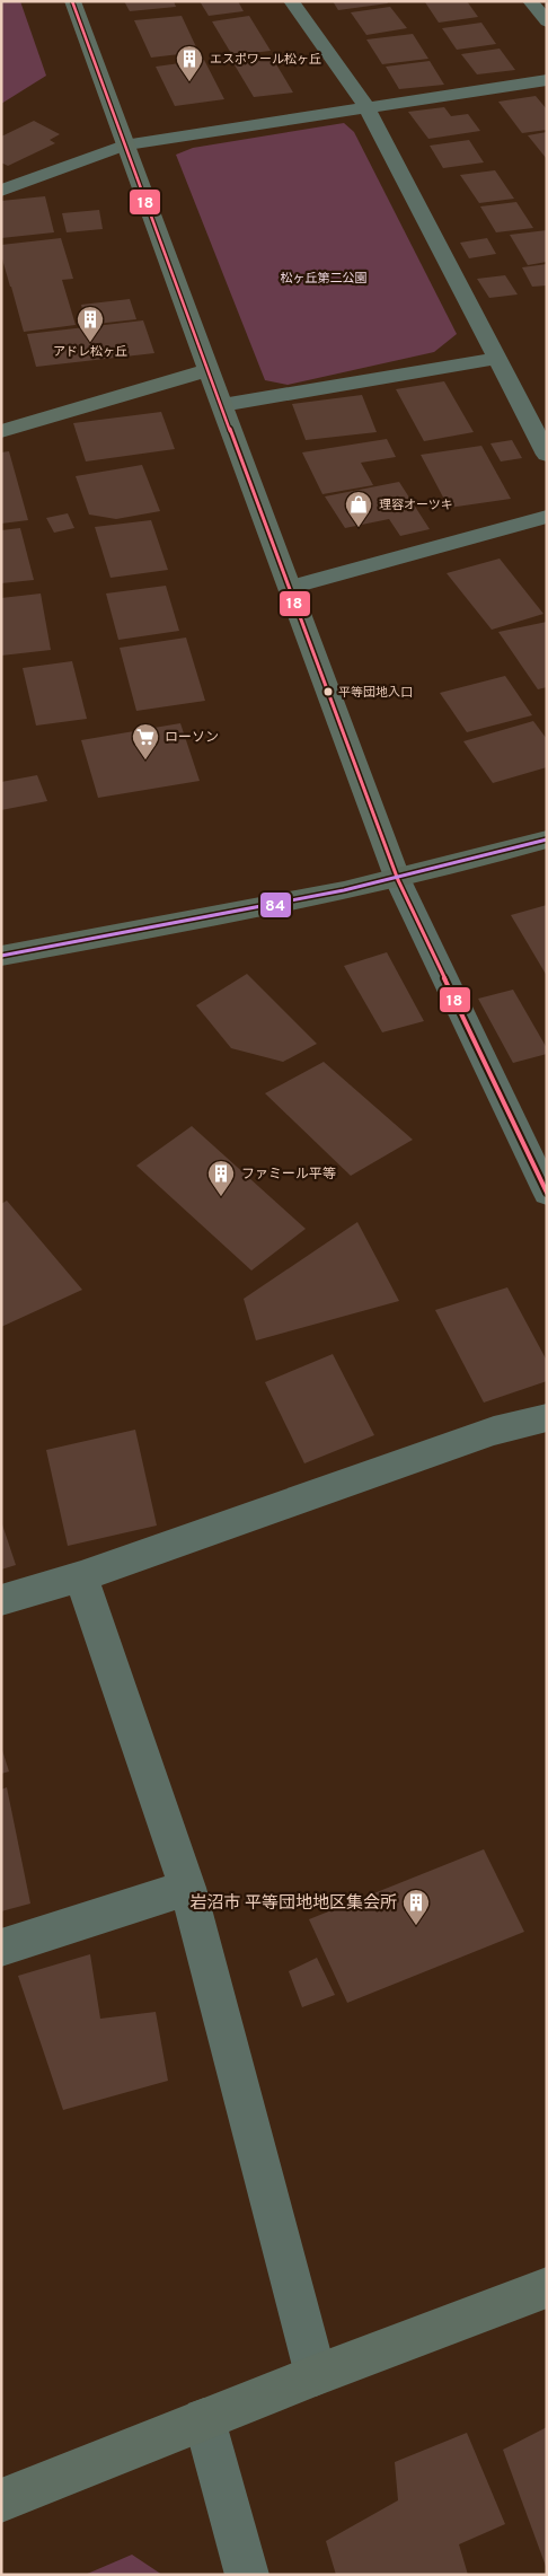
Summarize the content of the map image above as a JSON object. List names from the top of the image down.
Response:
{
  "parks": ["松ヶ丘第二公園"],
  "places": {
    "building": [
      "エスポワール松ヶ丘",
      "アドレ松ヶ丘",
      "ファミール平等",
      "岩沼市 平等団地地区集会所"
    ],
    "shop": ["理容オーツキ"],
    "other": ["平等団地入口"],
    "supermarket": ["ローソン"]
  },
  "lines": ["transit line 18", "transit line 84"]
}
